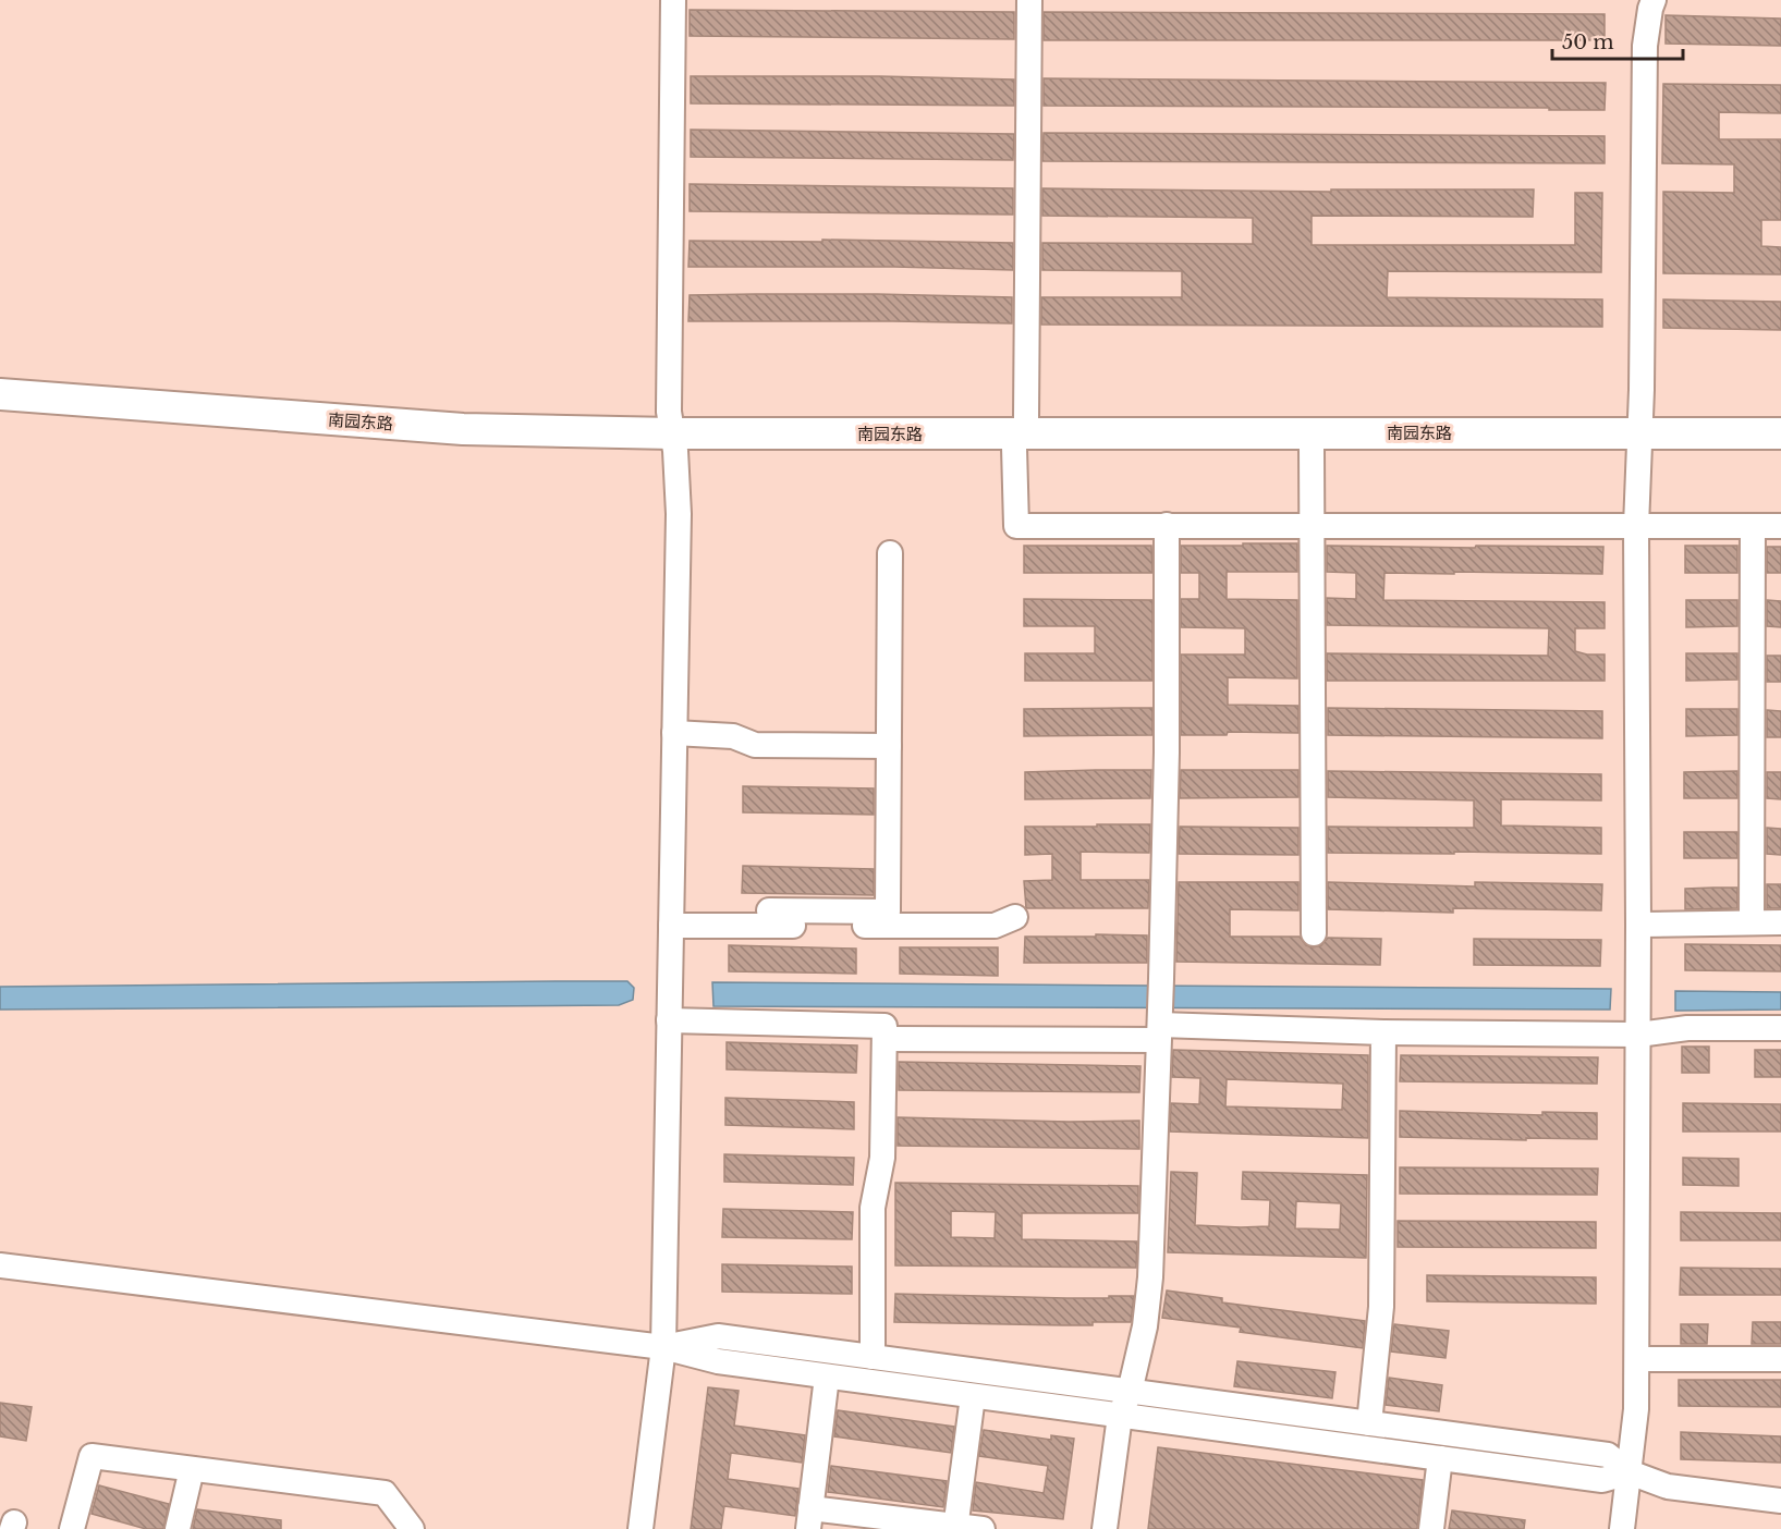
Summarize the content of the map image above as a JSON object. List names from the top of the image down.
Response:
{
  "streets": {
    "main road": ["南园东路"]
  },
  "scale_bar": "50 m"
}
